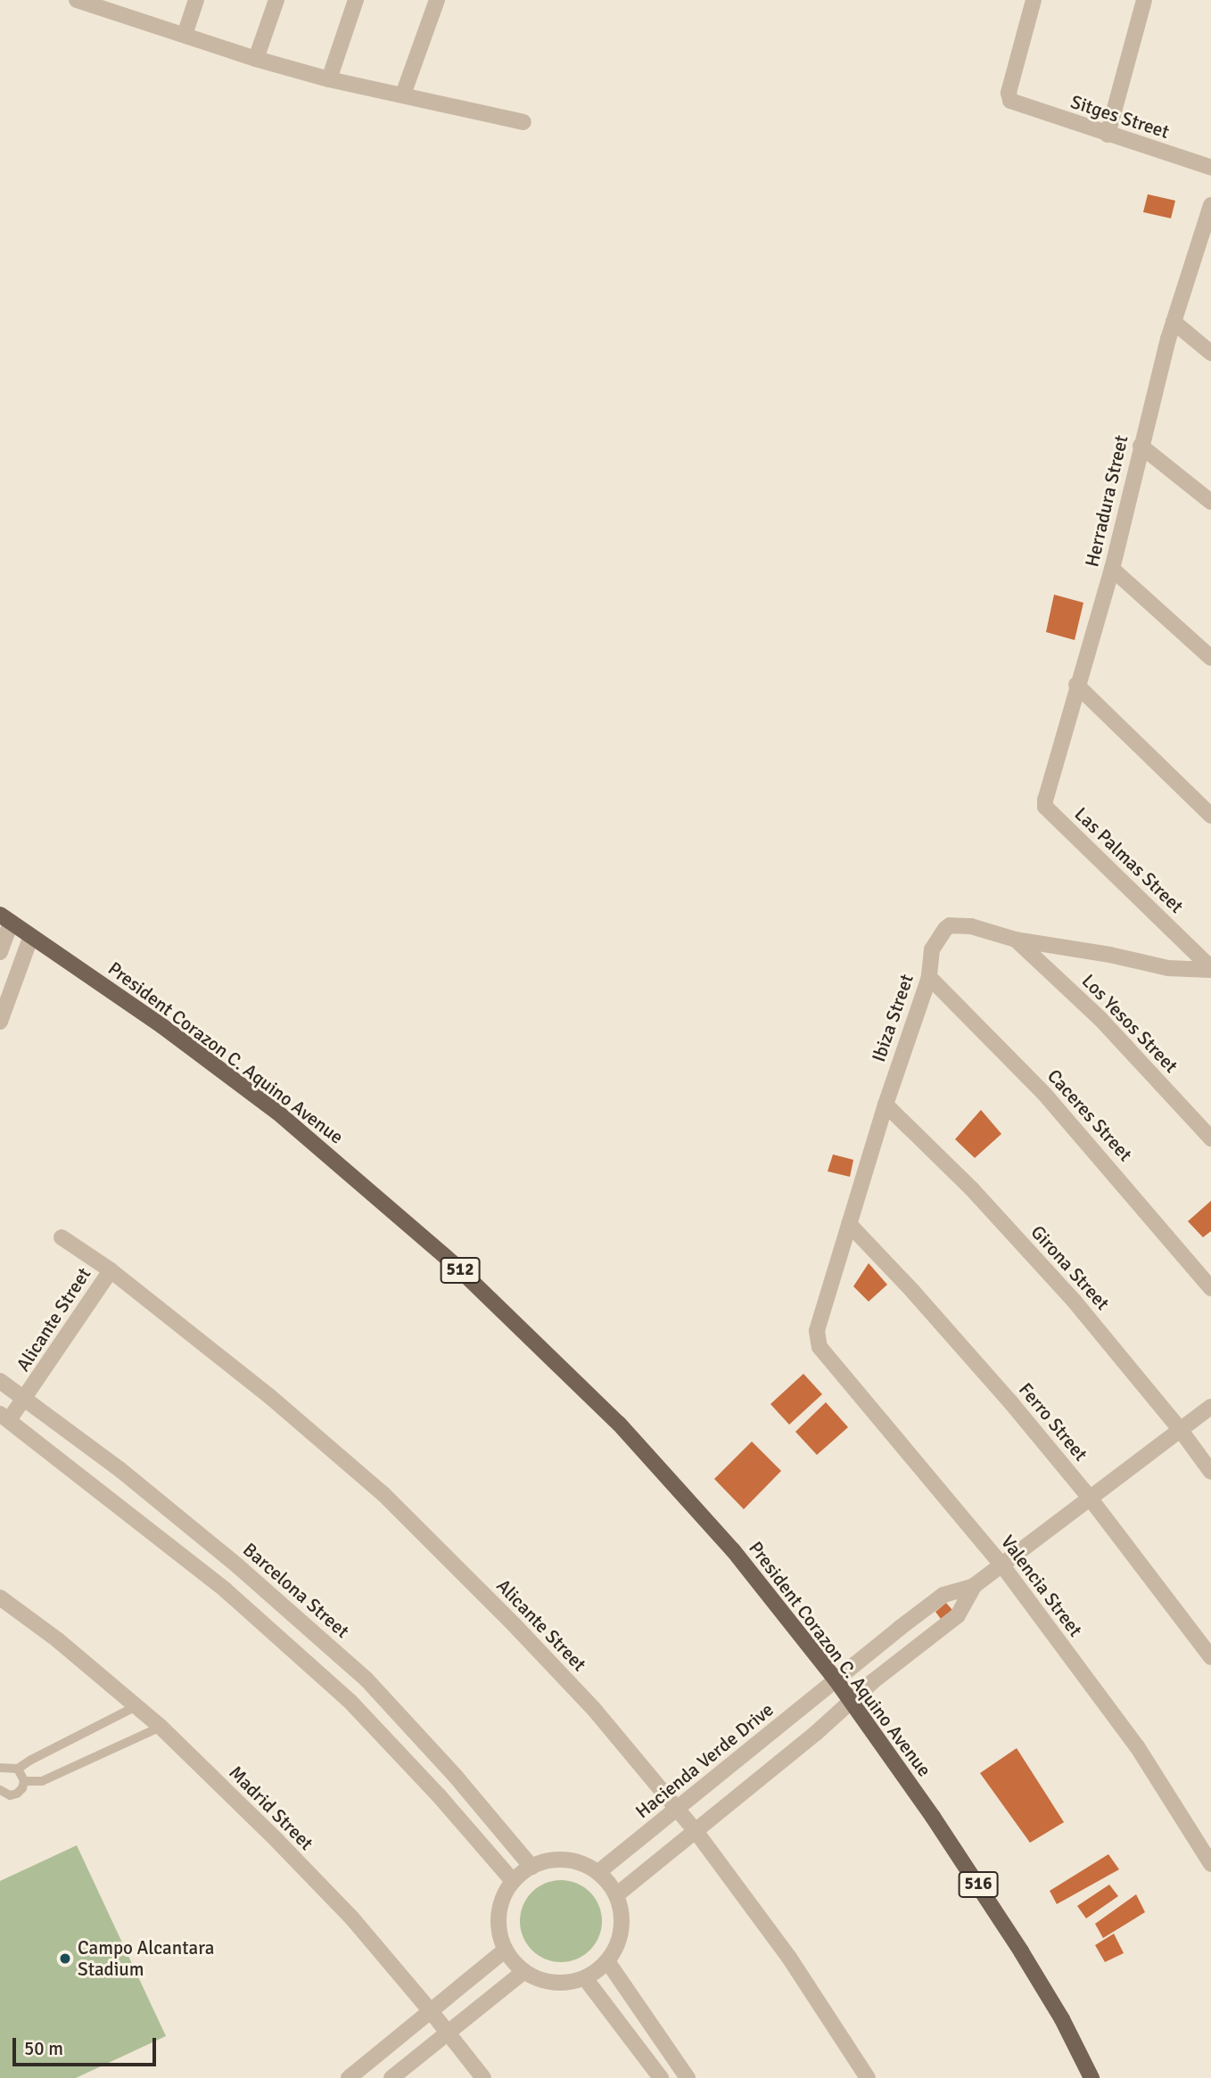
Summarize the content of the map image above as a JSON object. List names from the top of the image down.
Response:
{
  "streets": {
    "main road": ["President Corazon C. Aquino Avenue", "512", "516"],
    "street": [
      "Sitges Street",
      "Herradura Street",
      "Las Palmas Street",
      "Ibiza Street",
      "Los Yesos Street",
      "Caceres Street",
      "Girona Street",
      "Alicante Street",
      "Ferro Street",
      "Valencia Street",
      "Barcelona Street",
      "Hacienda Verde Drive",
      "Madrid Street"
    ]
  },
  "crossings": [
    ["Herradura Street", "Las Palmas Street"],
    ["Las Palmas Street", "Ibiza Street"],
    ["Ibiza Street", "Los Yesos Street"],
    ["Ibiza Street", "Caceres Street"],
    ["Ibiza Street", "Girona Street"],
    ["Ibiza Street", "Ferro Street"],
    ["Ibiza Street", "Valencia Street"],
    ["President Corazon C. Aquino Avenue", "Hacienda Verde Drive"],
    ["Alicante Street", "Barcelona Street"],
    ["Alicante Street", "Hacienda Verde Drive"],
    ["Barcelona Street", "Hacienda Verde Drive"]
  ],
  "places": ["Campo Alcantara Stadium"],
  "scale_bar": "50 m"
}
